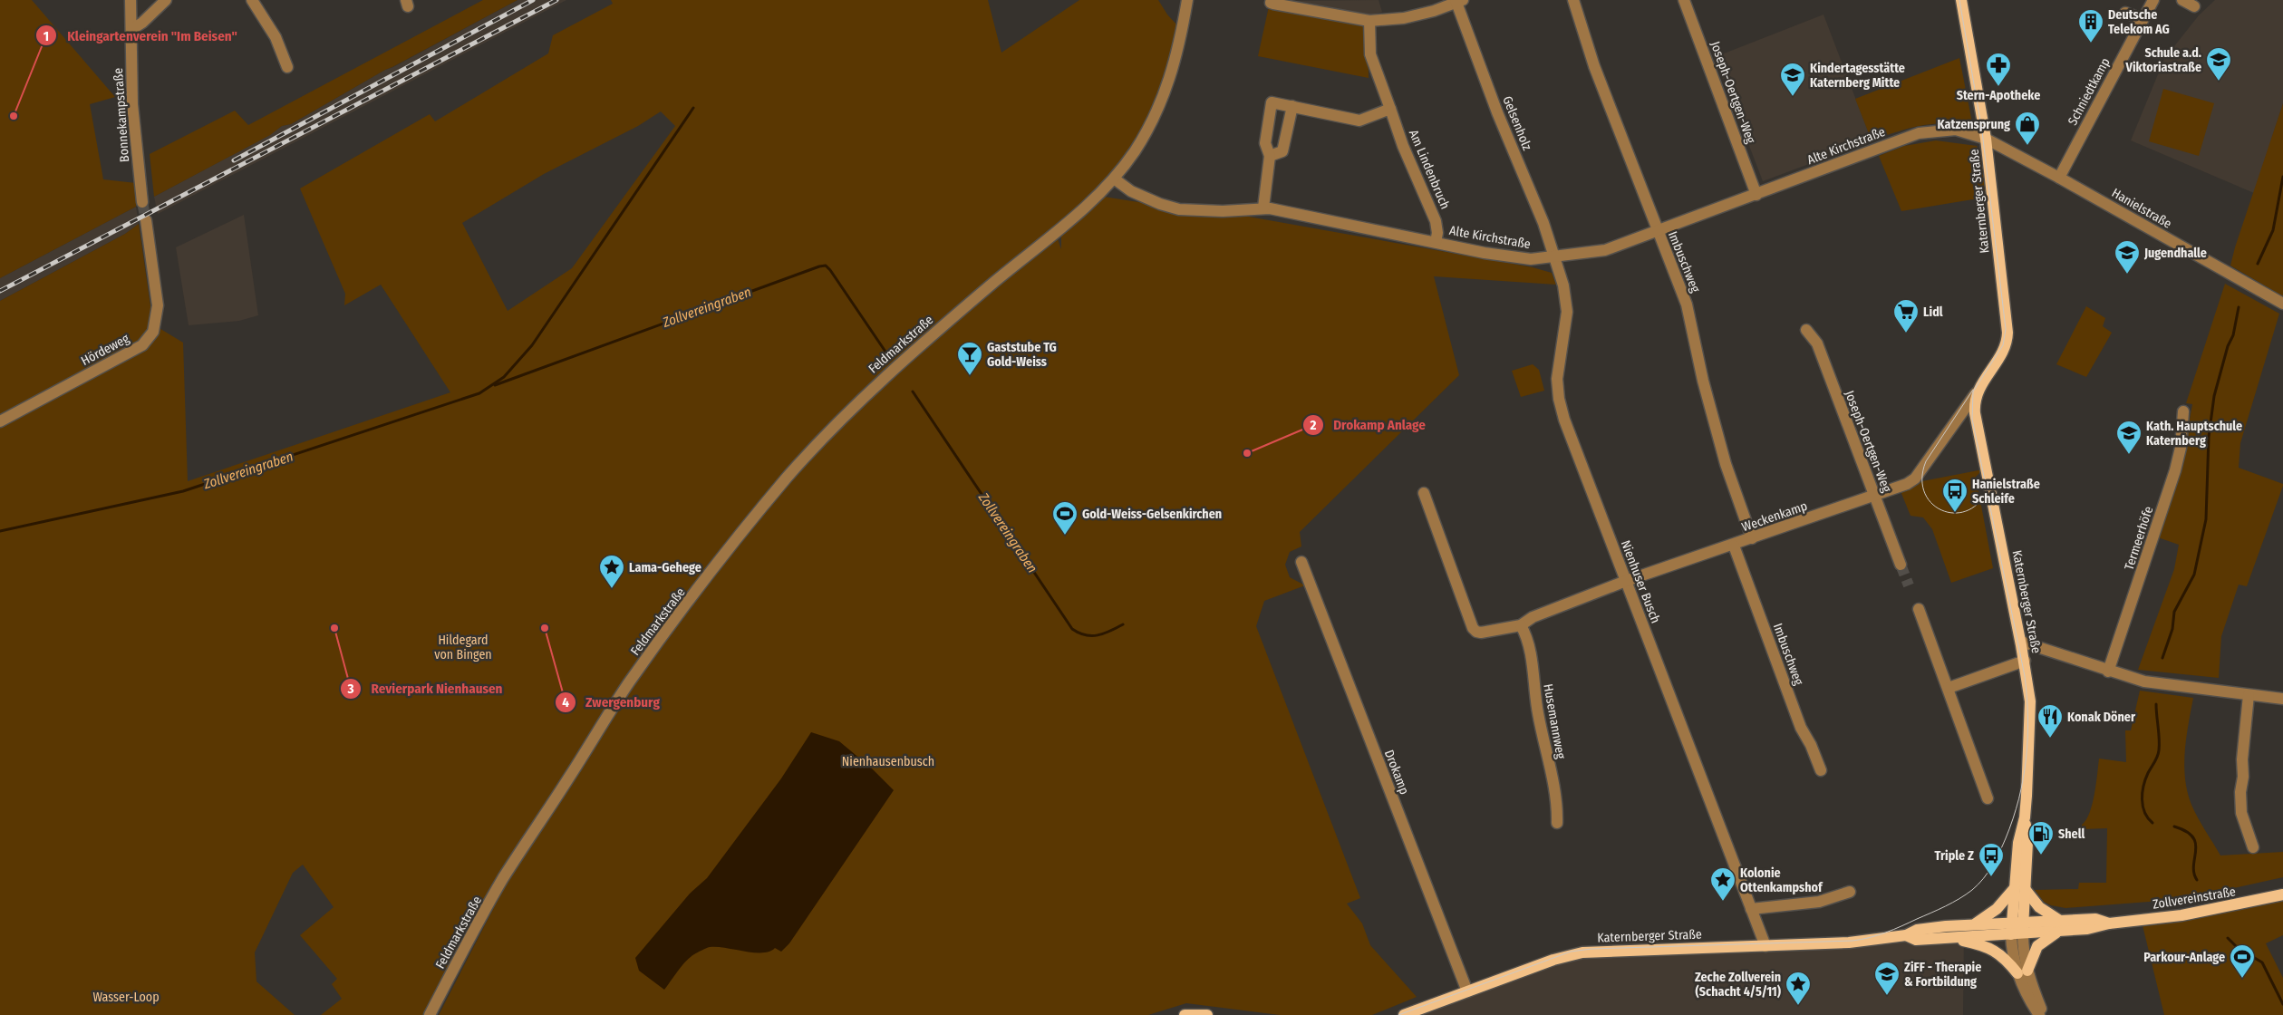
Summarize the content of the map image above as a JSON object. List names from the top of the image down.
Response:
{
  "streets": {
    "main road": ["Katernberger Straße", "Zollvereinstraße"],
    "street": [
      "Schniedtkamp",
      "Joseph-Oertgen-Weg",
      "Bonnekampstraße",
      "Gelsenholz",
      "Alte Kirchstraße",
      "Am Lindenbruch",
      "Hanielstraße",
      "Imbuschweg",
      "Feldmarkstraße",
      "Hördeweg",
      "Weckenkamp",
      "Termeerhöfe",
      "Nienhuser Busch",
      "Husemannweg",
      "Drokamp"
    ]
  },
  "crossings": [
    ["Schniedtkamp", "Hanielstraße"],
    ["Joseph-Oertgen-Weg", "Alte Kirchstraße"],
    ["Joseph-Oertgen-Weg", "Weckenkamp"],
    ["Gelsenholz", "Alte Kirchstraße"],
    ["Gelsenholz", "Nienhuser Busch"],
    ["Alte Kirchstraße", "Am Lindenbruch"],
    ["Alte Kirchstraße", "Katernberger Straße"],
    ["Alte Kirchstraße", "Hanielstraße"],
    ["Alte Kirchstraße", "Imbuschweg"],
    ["Alte Kirchstraße", "Feldmarkstraße"],
    ["Alte Kirchstraße", "Nienhuser Busch"],
    ["Katernberger Straße", "Hanielstraße"],
    ["Katernberger Straße", "Weckenkamp"],
    ["Katernberger Straße", "Nienhuser Busch"],
    ["Katernberger Straße", "Drokamp"],
    ["Katernberger Straße", "Zollvereinstraße"],
    ["Imbuschweg", "Weckenkamp"],
    ["Weckenkamp", "Nienhuser Busch"]
  ],
  "water": ["Zollvereingraben"],
  "parks": ["Hildegard von Bingen", "Nienhausenbusch", "Wasser-Loop"],
  "places": {
    "building": ["Deutsche Telekom AG"],
    "school or university": [
      "Schule a.d. Viktoriastraße",
      "Kindertagesstätte Katernberg Mitte",
      "Jugendhalle",
      "Kath. Hauptschule Katernberg",
      "ZiFF - Therapie & Fortbildung"
    ],
    "pharmacy": ["Stern-Apotheke"],
    "other": [
      "Kleingartenverein \"Im Beisen\"",
      "Drokamp Anlage",
      "Revierpark Nienhausen",
      "Zwergenburg"
    ],
    "shop": ["Katzensprung"],
    "supermarket": ["Lidl"],
    "bar": ["Gaststube TG Gold-Weiss"],
    "bus stop": ["Hanielstraße Schleife", "Triple Z"],
    "sports": ["Gold-Weiss-Gelsenkirchen", "Parkour-Anlage"],
    "place": ["Lama-Gehege", "Kolonie Ottenkampshof", "Zeche Zollverein (Schacht 4/5/11)"],
    "restaurant": ["Konak Döner"],
    "fuel station": ["Shell"]
  }
}
